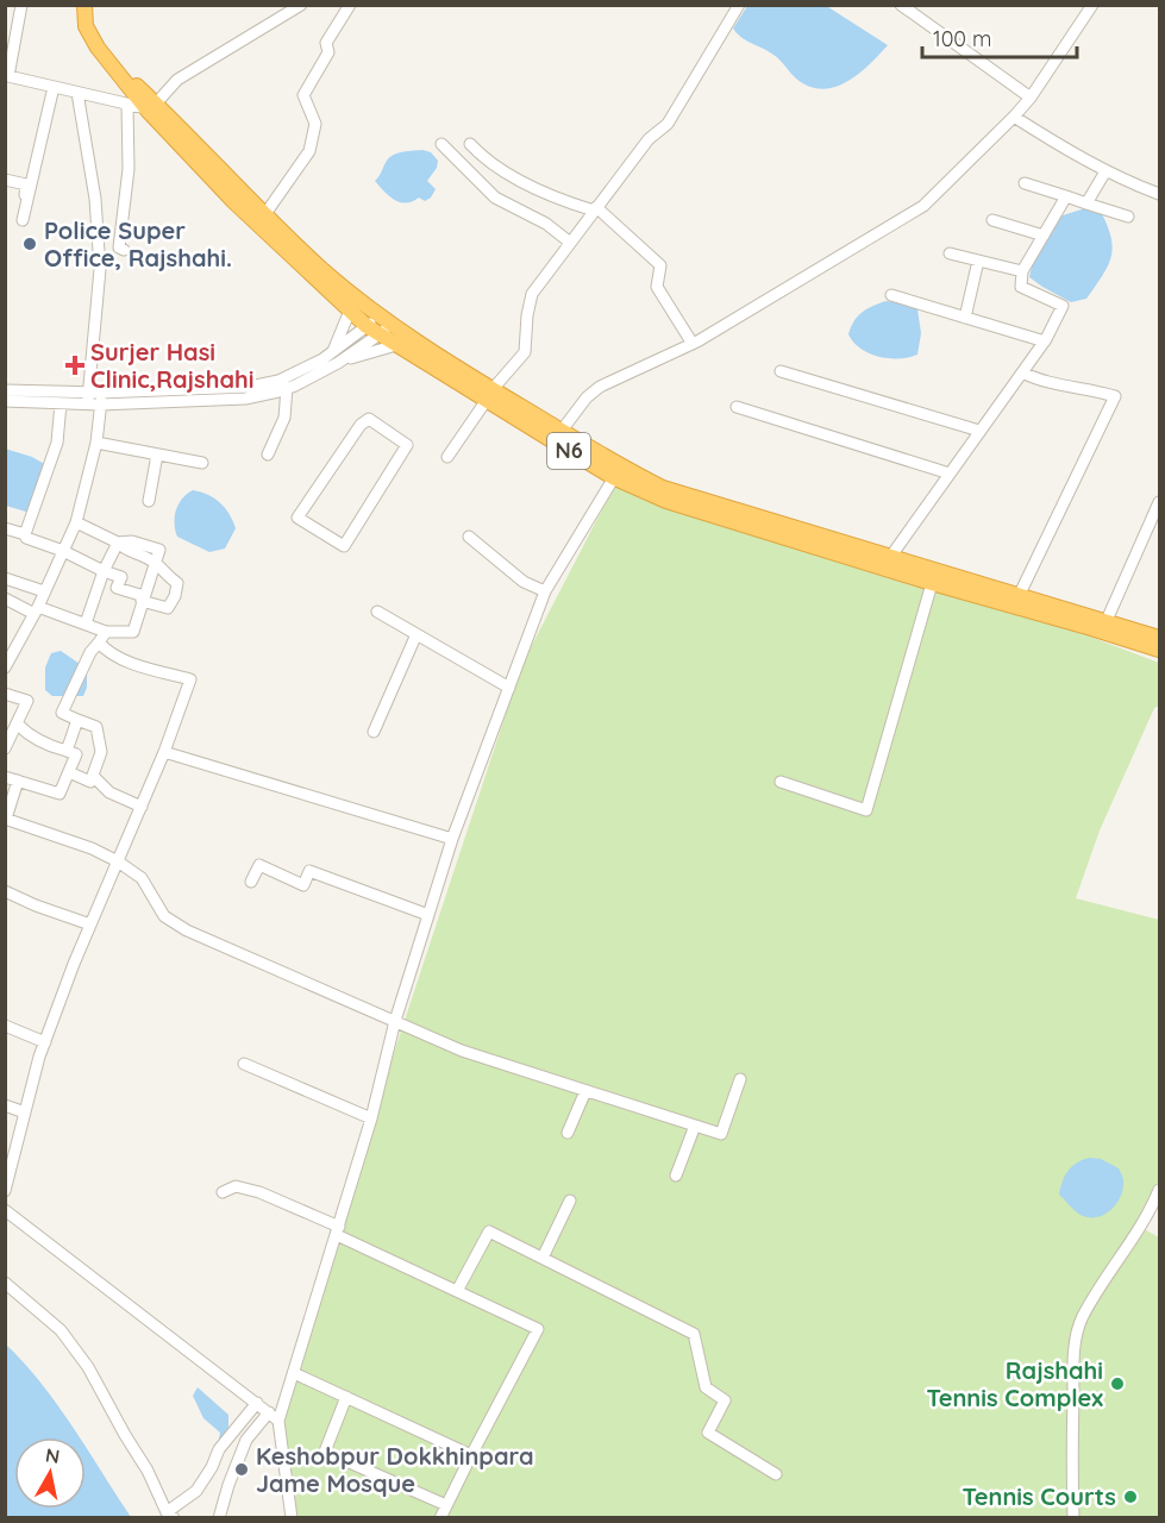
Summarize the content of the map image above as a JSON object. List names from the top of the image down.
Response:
{
  "streets": {
    "highway": ["N6"]
  },
  "places": {
    "other": [
      "Police Super Office, Rajshahi.",
      "Rajshahi Tennis Complex",
      "Keshobpur Dokkhinpara Jame Mosque",
      "Tennis Courts"
    ],
    "health": ["Surjer Hasi Clinic,Rajshahi"]
  },
  "scale_bar": "100 m",
  "north": "top"
}
